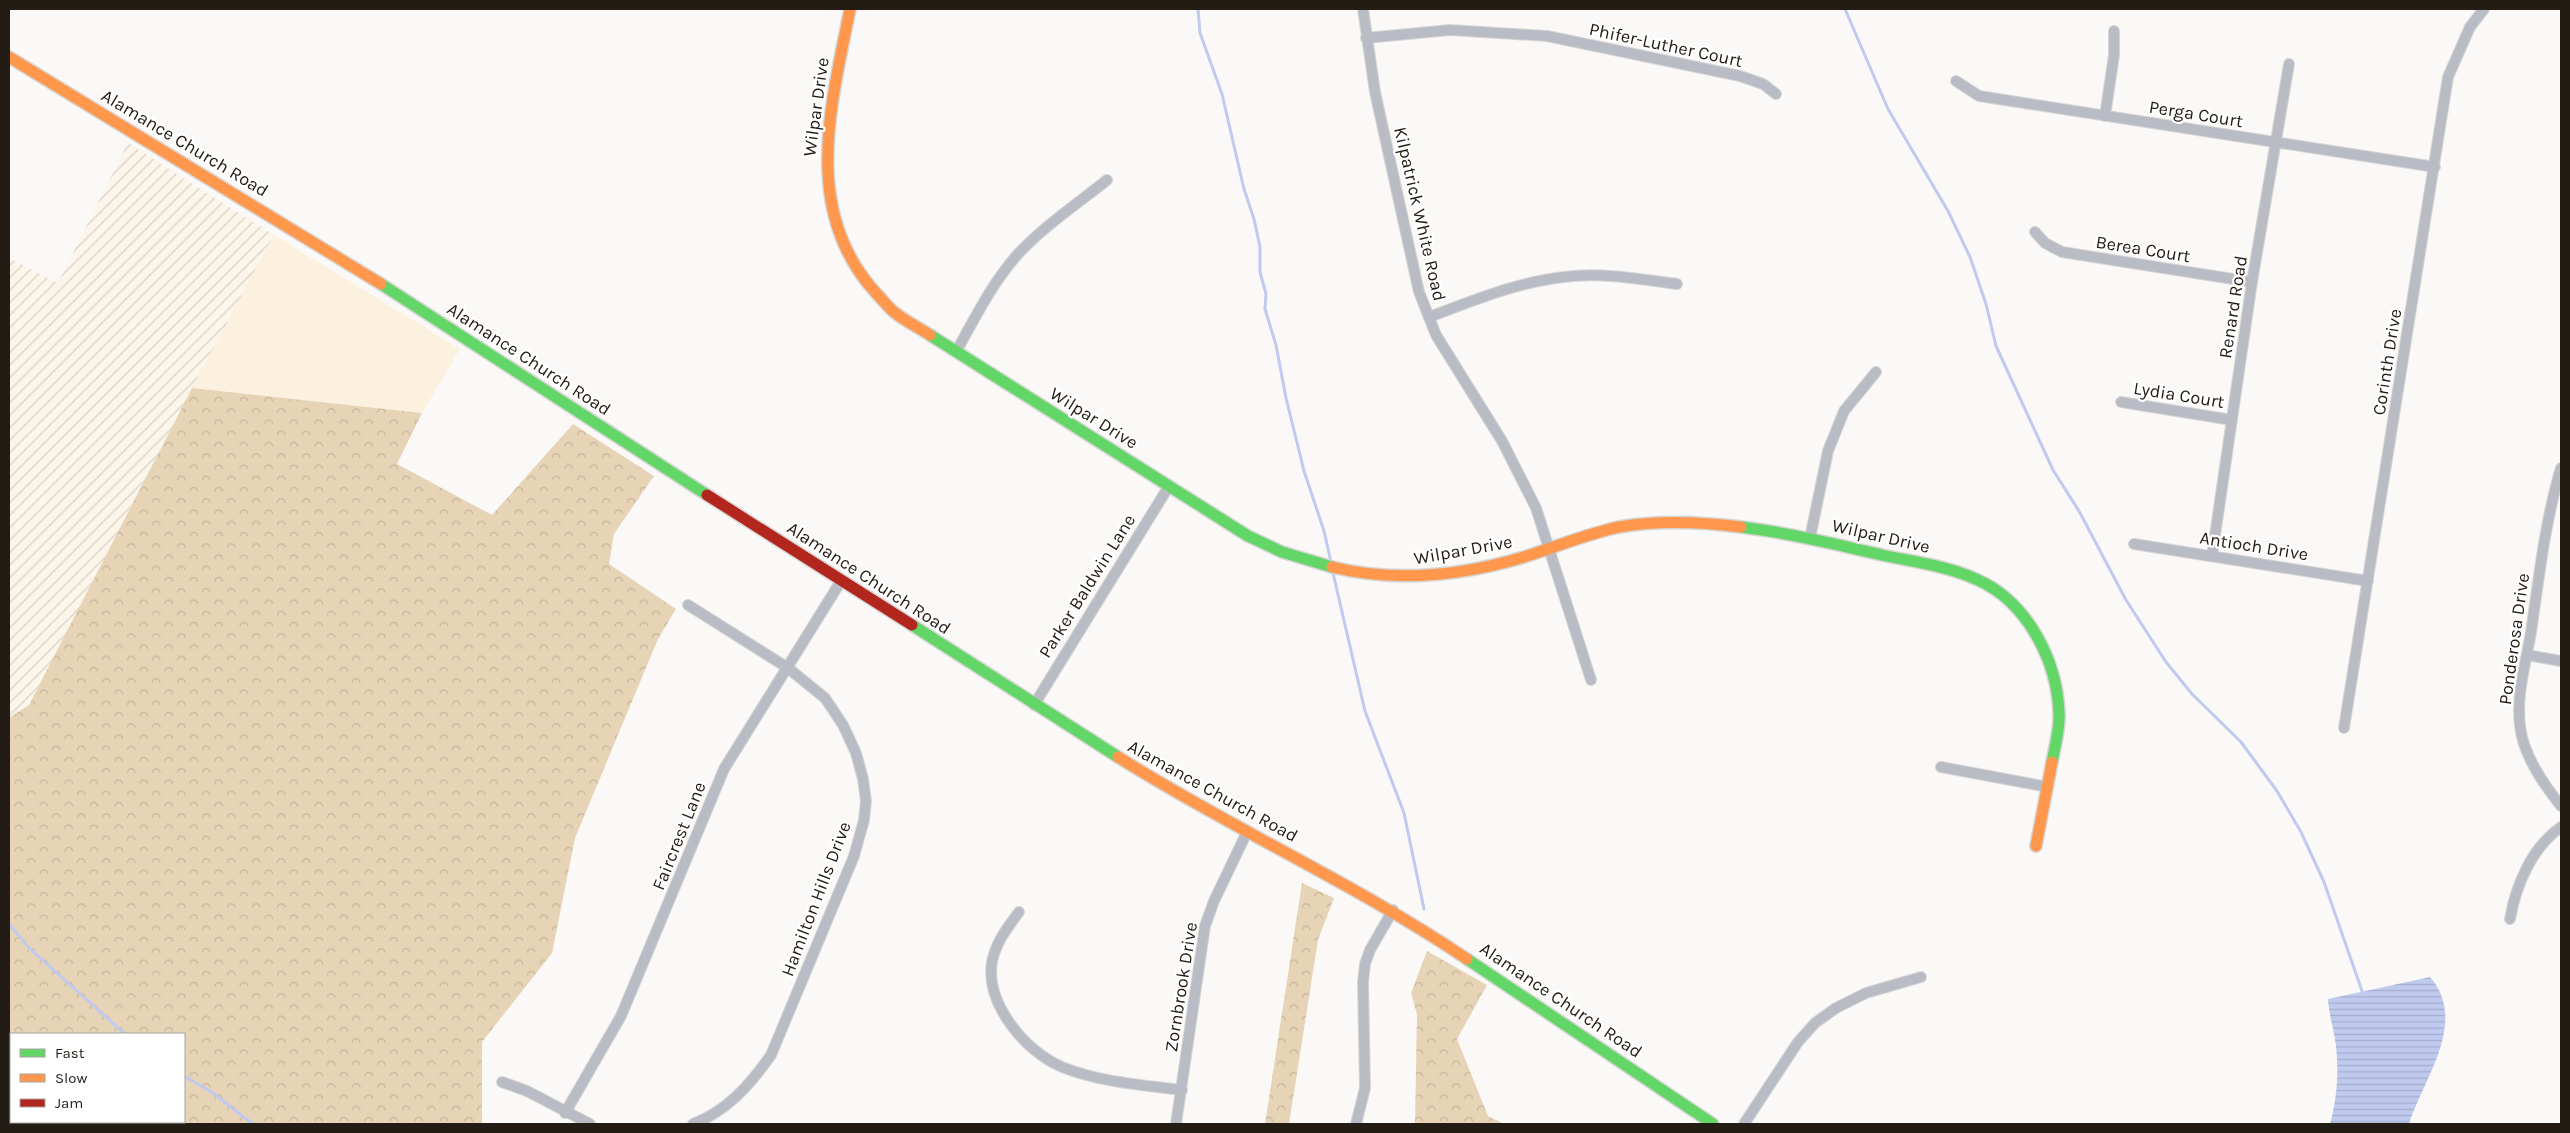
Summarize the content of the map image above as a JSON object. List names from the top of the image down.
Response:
{
  "streets": {
    "main road": ["Wilpar Drive", "Alamance Church Road"],
    "street": [
      "Phifer-Luther Court",
      "Perga Court",
      "Kilpatrick White Road",
      "Berea Court",
      "Renard Road",
      "Corinth Drive",
      "Lydia Court",
      "Antioch Drive",
      "Parker Baldwin Lane",
      "Ponderosa Drive",
      "Faircrest Lane",
      "Hamilton Hills Drive",
      "Zornbrook Drive"
    ]
  },
  "crossings": [
    ["Phifer-Luther Court", "Kilpatrick White Road"],
    ["Wilpar Drive", "Kilpatrick White Road"],
    ["Wilpar Drive", "Parker Baldwin Lane"],
    ["Perga Court", "Renard Road"],
    ["Perga Court", "Corinth Drive"],
    ["Alamance Church Road", "Parker Baldwin Lane"],
    ["Alamance Church Road", "Faircrest Lane"],
    ["Alamance Church Road", "Zornbrook Drive"],
    ["Berea Court", "Renard Road"],
    ["Renard Road", "Lydia Court"],
    ["Renard Road", "Antioch Drive"],
    ["Corinth Drive", "Antioch Drive"],
    ["Faircrest Lane", "Hamilton Hills Drive"]
  ],
  "legend": ["Fast", "Slow", "Jam"]
}
